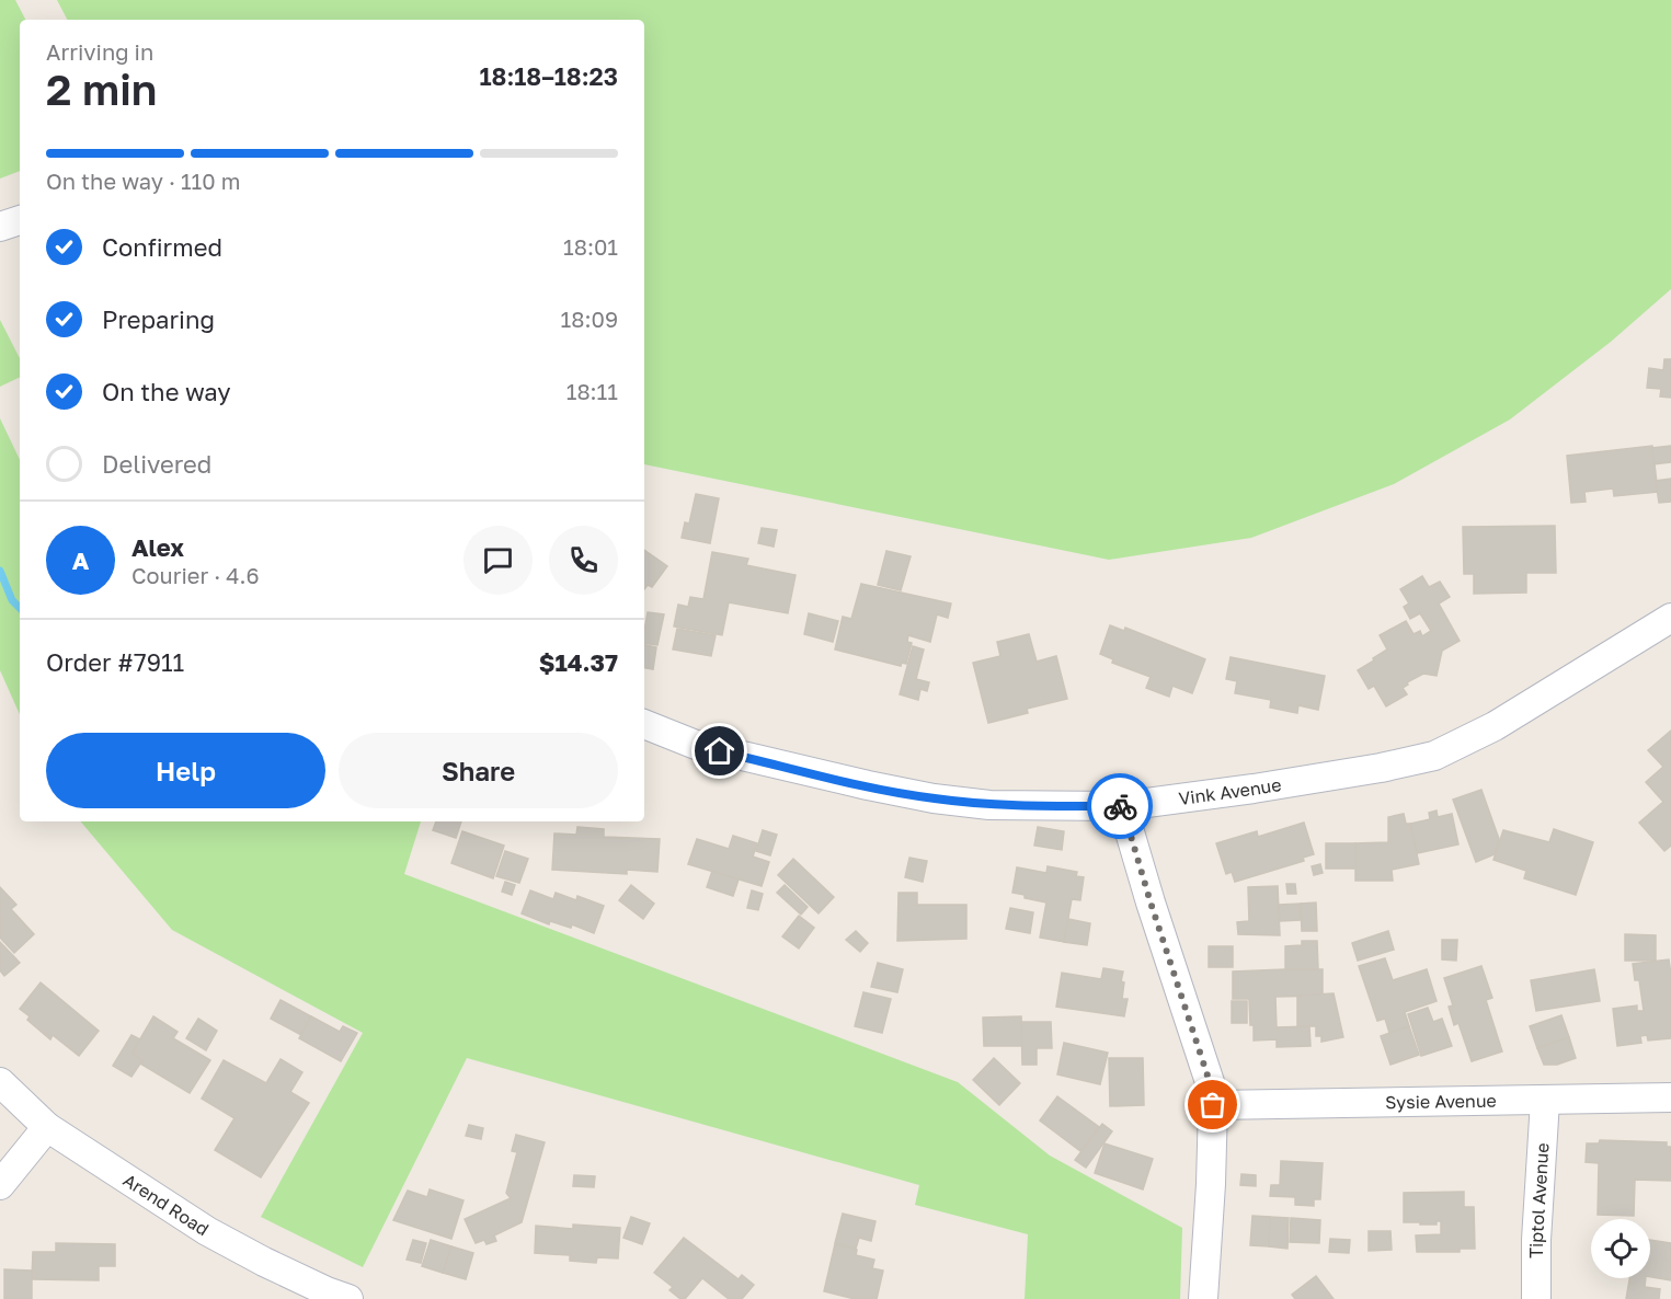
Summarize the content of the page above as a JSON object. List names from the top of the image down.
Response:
{
  "streets": {
    "street": [
      "Vink Avenue",
      "Sysie Avenue",
      "Tiptol Avenue",
      "Arend Road"
    ]
  },
  "crossings": [
    ["Sysie Avenue", "Tiptol Avenue"]
  ],
  "page": {
    "heading": ["2 min", "Arriving in", "18:18–18:23"],
    "panel": [
      "Alex",
      "Courier · 4.6",
      "Order #7911",
      "$14.37"
    ],
    "bar": "On the way · 110 m",
    "list": [
      ["Confirmed", "18:01"],
      ["Preparing", "18:09"],
      ["On the way", "18:11"],
      "Delivered"
    ],
    "round": "A",
    "buttons": ["Help", "Share"]
  }
}
